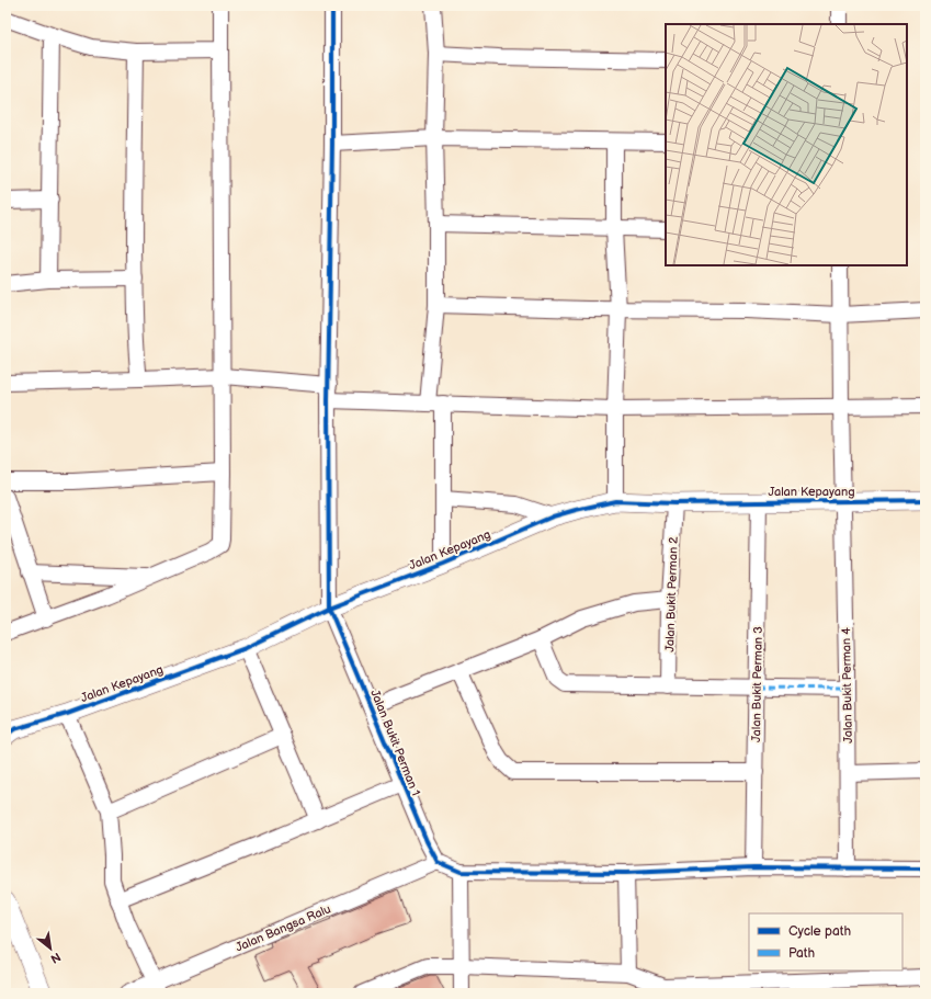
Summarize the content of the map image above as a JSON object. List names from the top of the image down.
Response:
{
  "streets": {
    "street": [
      "Jalan Kepayang",
      "Jalan Bukit Perman 2",
      "Jalan Bukit Perman 3",
      "Jalan Bukit Perman 4",
      "Jalan Bukit Perman 1",
      "Jalan Bangsa Ralu"
    ]
  },
  "crossings": [
    ["Jalan Kepayang", "Jalan Bukit Perman 2"],
    ["Jalan Kepayang", "Jalan Bukit Perman 3"],
    ["Jalan Kepayang", "Jalan Bukit Perman 4"],
    ["Jalan Kepayang", "Jalan Bukit Perman 1"],
    ["Jalan Bukit Perman 1", "Jalan Bangsa Ralu"]
  ],
  "legend": ["Cycle path", "Path"],
  "north": "bottom right"
}
